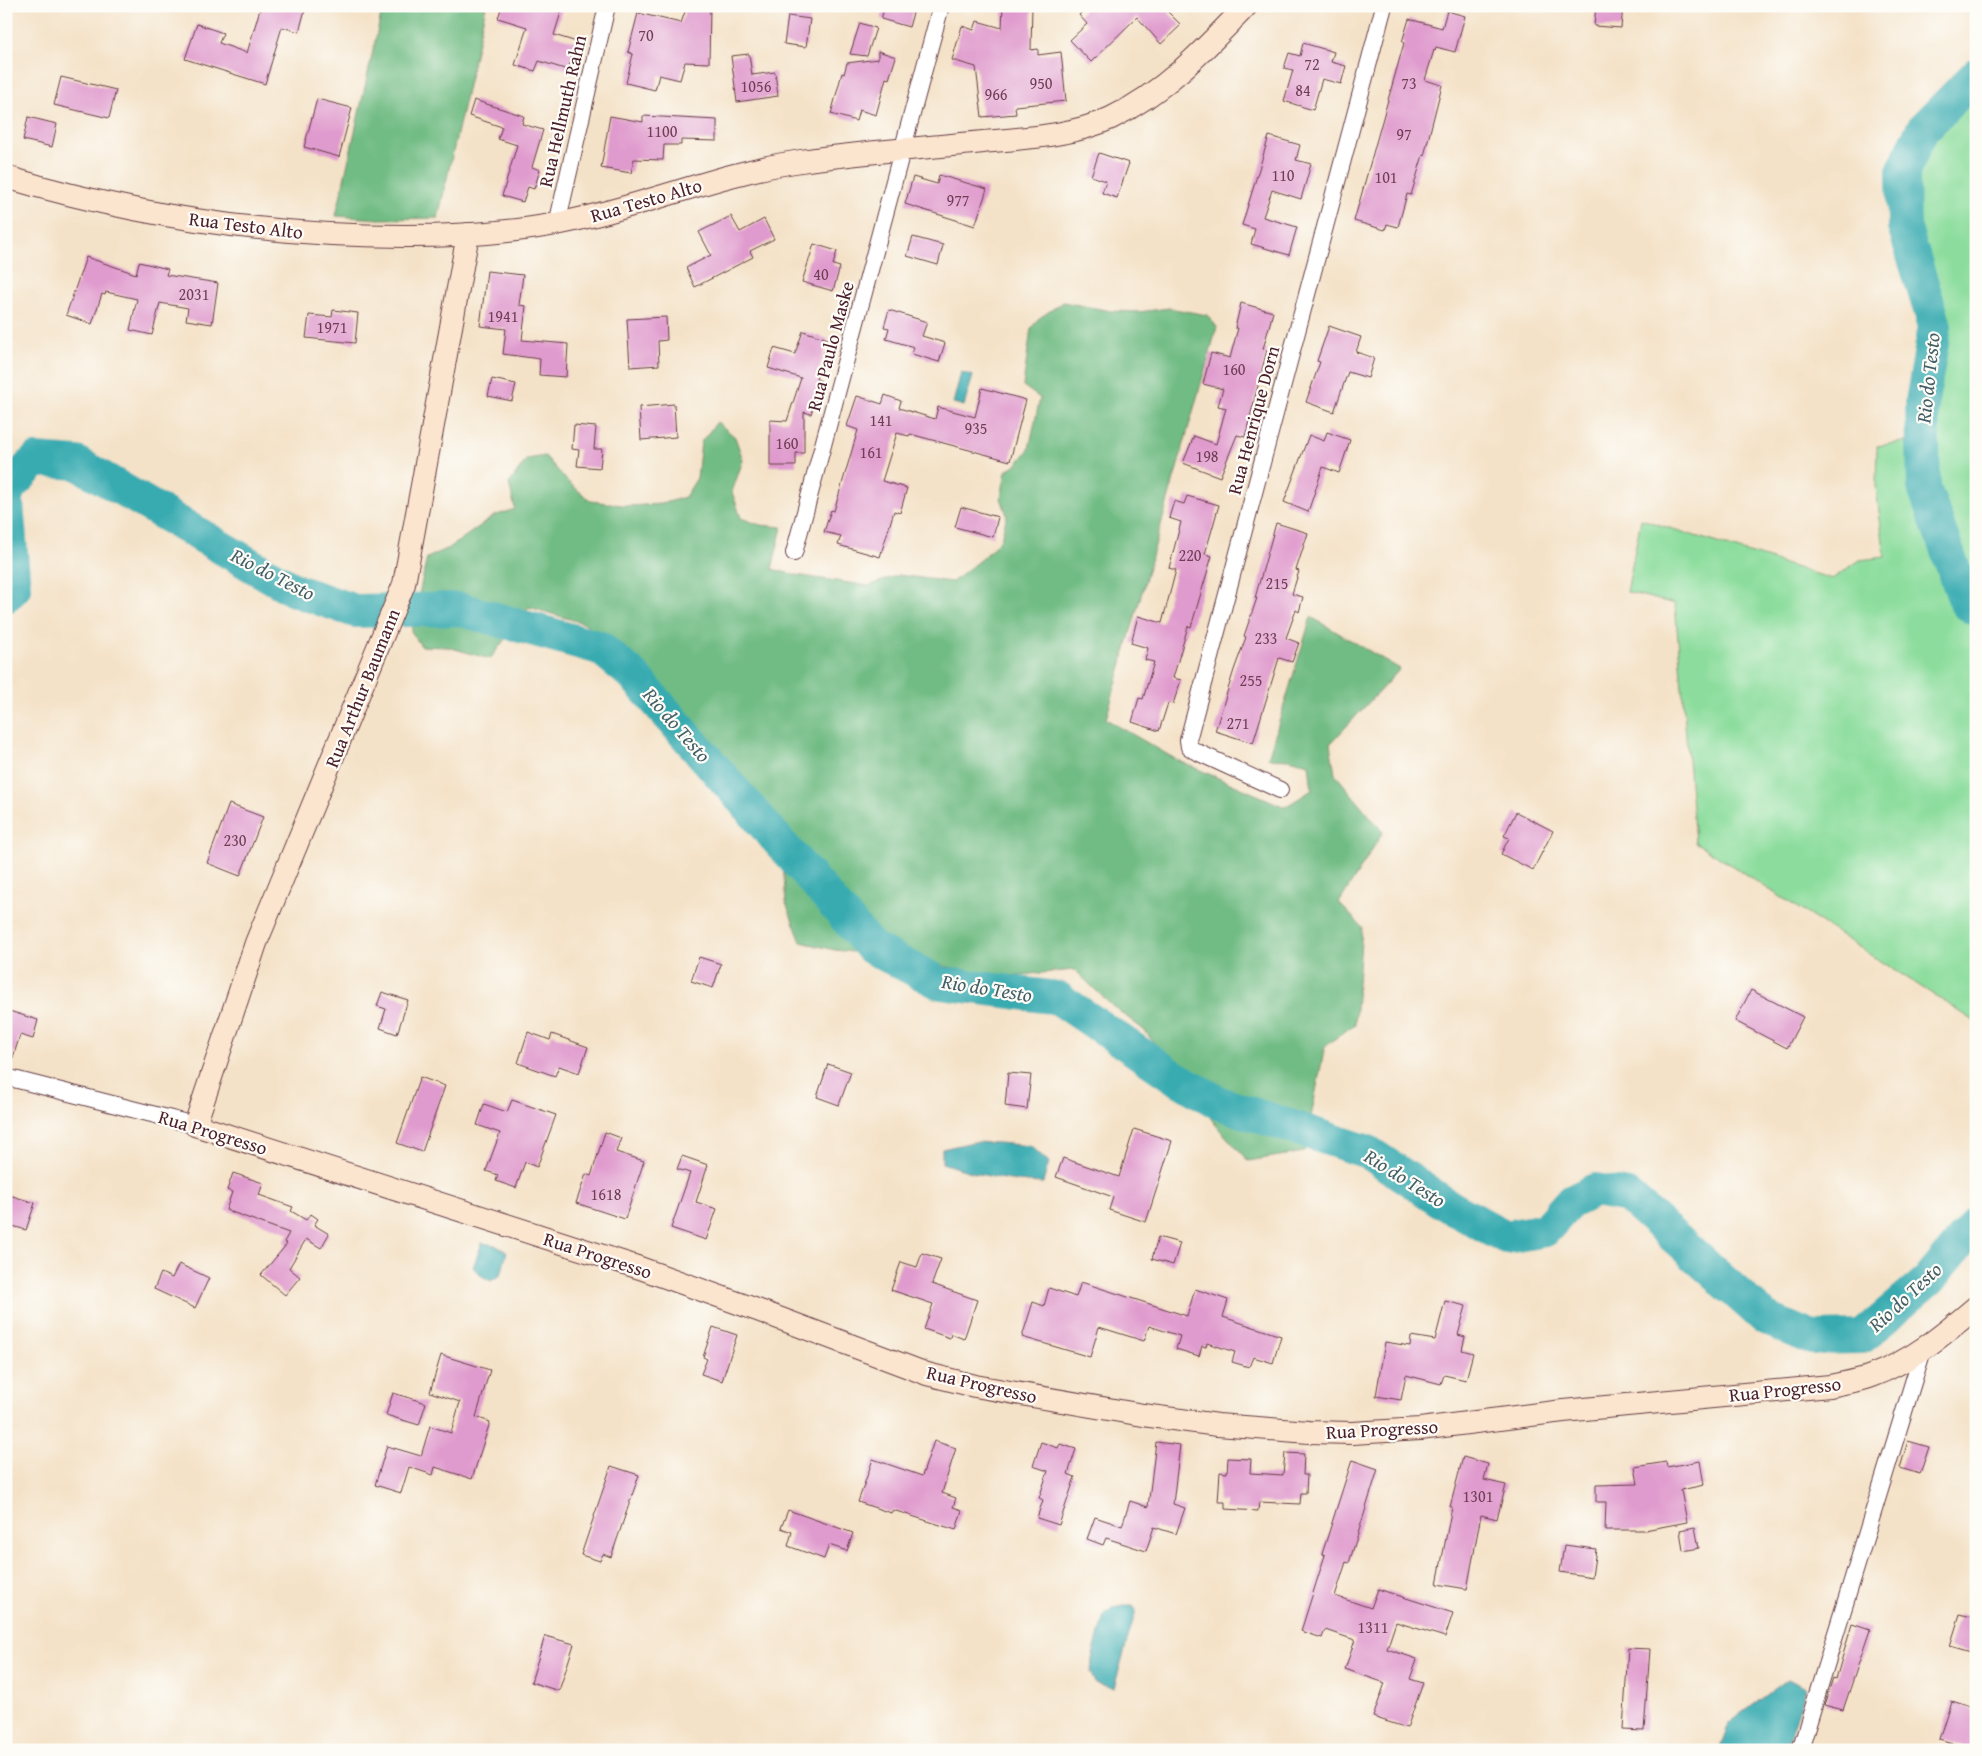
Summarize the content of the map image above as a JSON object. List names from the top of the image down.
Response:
{
  "streets": {
    "street": [
      "Rua Hellmuth Rahn",
      "Rua Testo Alto",
      "Rua Paulo Maske",
      "Rua Henrique Dorn",
      "Rua Arthur Baumann",
      "Rua Progresso"
    ]
  },
  "crossings": [
    ["Rua Hellmuth Rahn", "Rua Testo Alto"],
    ["Rua Testo Alto", "Rua Paulo Maske"],
    ["Rua Testo Alto", "Rua Arthur Baumann"],
    ["Rua Arthur Baumann", "Rua Progresso"]
  ],
  "water": ["Rio do Testo"],
  "house_numbers": [
    "70",
    "72",
    "950",
    "73",
    "1056",
    "84",
    "966",
    "1100",
    "97",
    "110",
    "101",
    "977",
    "40",
    "2031",
    "1941",
    "1971",
    "160",
    "141",
    "935",
    "160",
    "161",
    "198",
    "220",
    "215",
    "233",
    "255",
    "271",
    "230",
    "1618",
    "1301",
    "1311"
  ]
}
